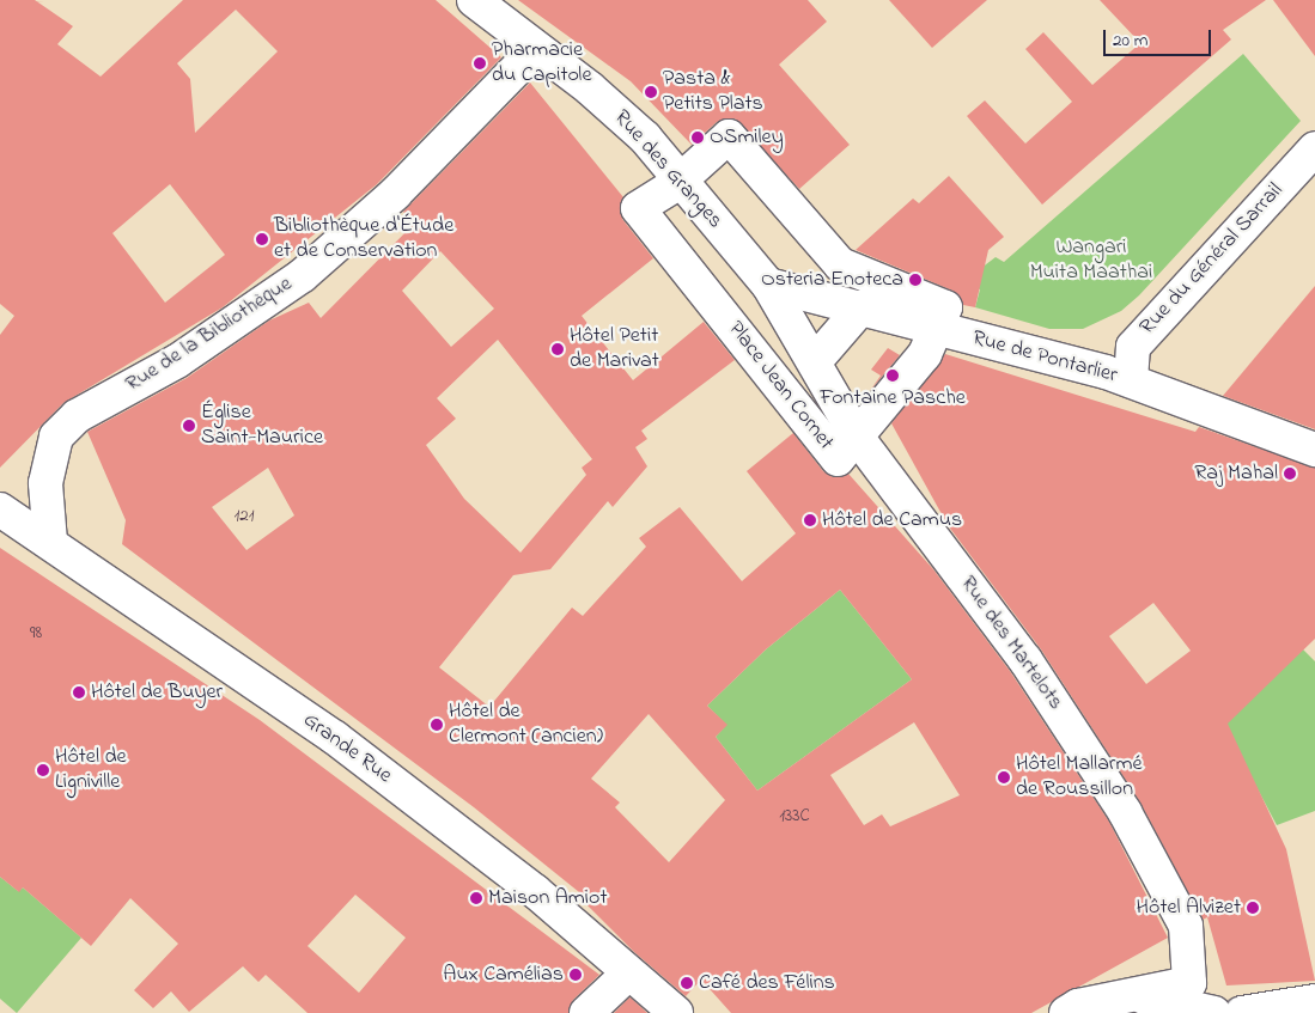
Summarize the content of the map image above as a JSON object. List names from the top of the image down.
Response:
{
  "streets": {
    "street": [
      "Rue des Granges",
      "Rue du Général Sarrail",
      "Rue de la Bibliothèque",
      "Rue de Pontarlier",
      "Place Jean Cornet",
      "Rue des Martelots",
      "Grande Rue"
    ]
  },
  "crossings": [
    ["Rue des Granges", "Rue de la Bibliothèque"],
    ["Rue des Granges", "Rue de Pontarlier"],
    ["Rue des Granges", "Place Jean Cornet"],
    ["Rue des Granges", "Rue des Martelots"],
    ["Rue du Général Sarrail", "Rue de Pontarlier"],
    ["Rue de la Bibliothèque", "Grande Rue"],
    ["Rue de Pontarlier", "Place Jean Cornet"],
    ["Rue de Pontarlier", "Rue des Martelots"],
    ["Place Jean Cornet", "Rue des Martelots"]
  ],
  "parks": ["Wangari Muita Maathai"],
  "places": [
    "Pharmacie du Capitole",
    "Pasta & Petits Plats",
    "OSmiley",
    "Bibliothèque d'Étude et de Conservation",
    "Osteria Enoteca",
    "Hôtel Petit de Marivat",
    "Fontaine Pasche",
    "Église Saint-Maurice",
    "Raj Mahal",
    "Hôtel de Camus",
    "Hôtel de Buyer",
    "Hôtel de Clermont (ancien)",
    "Hôtel de Ligniville",
    "Hôtel Mallarmé de Roussillon",
    "Maison Amiot",
    "Hôtel Alvizet",
    "Aux Camélias",
    "Café des Félins"
  ],
  "house_numbers": ["121", "98", "133C"],
  "scale_bar": "20 m"
}
